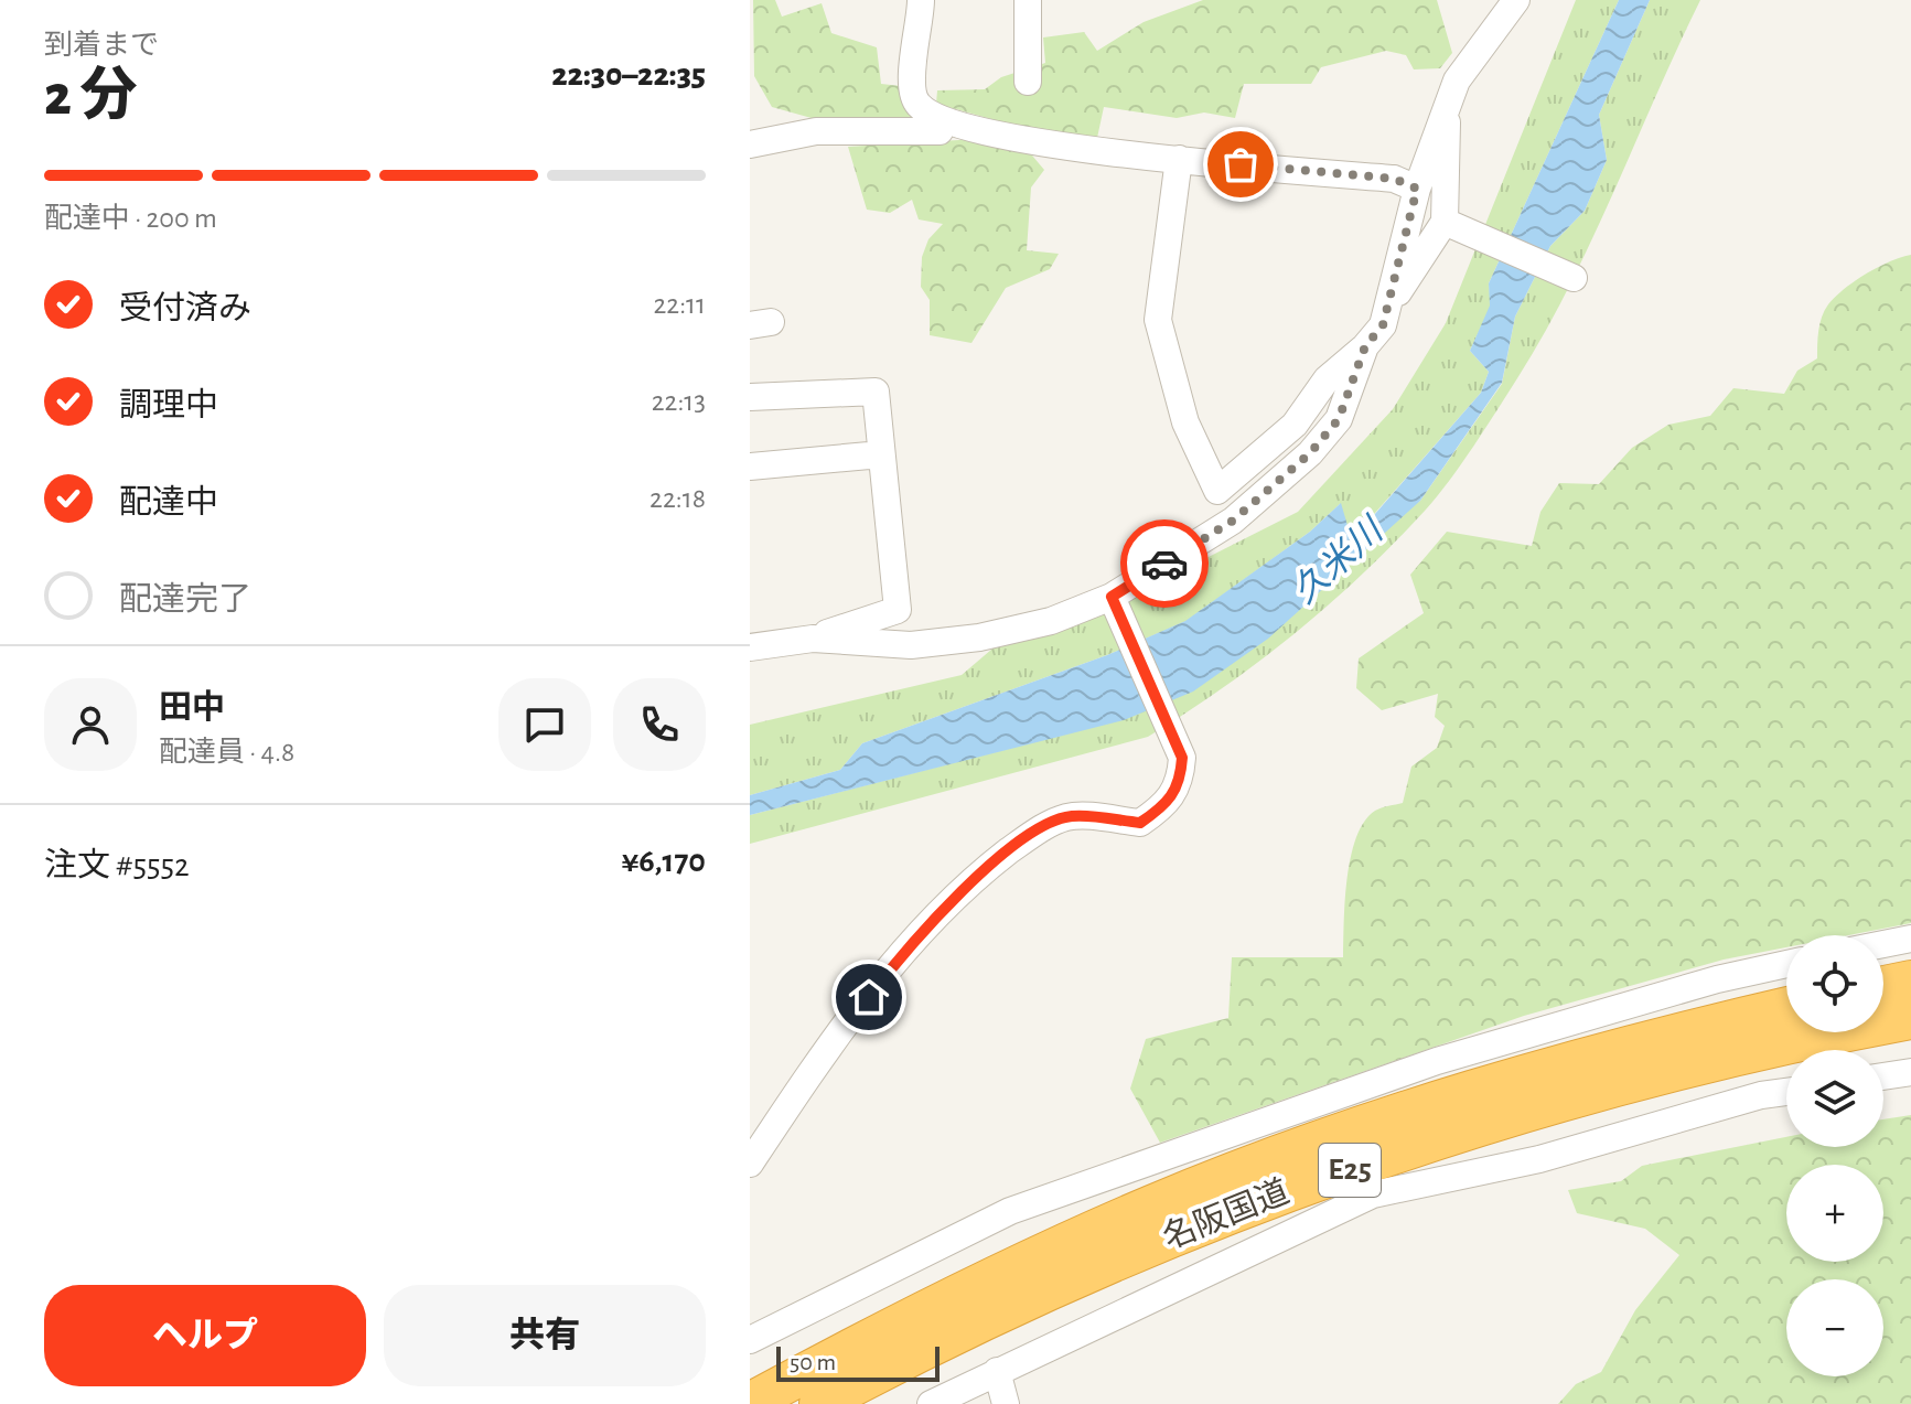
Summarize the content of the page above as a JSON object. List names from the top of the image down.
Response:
{
  "streets": {
    "highway": ["E25", "名阪国道"]
  },
  "water": ["久米川"],
  "scale_bar": "50 m",
  "page": {
    "heading": ["2 分", "到着まで", "22:30–22:35"],
    "panel": [
      "田中",
      "配達員 · 4.8",
      "注文 #5552",
      "¥6,170"
    ],
    "bar": "配達中 · 200 m",
    "list": [
      ["受付済み", "22:11"],
      ["調理中", "22:13"],
      ["配達中", "22:18"],
      "配達完了"
    ],
    "map_buttons": ["+", "−"],
    "buttons": ["ヘルプ", "共有"],
    "scale": "50 m"
  }
}
